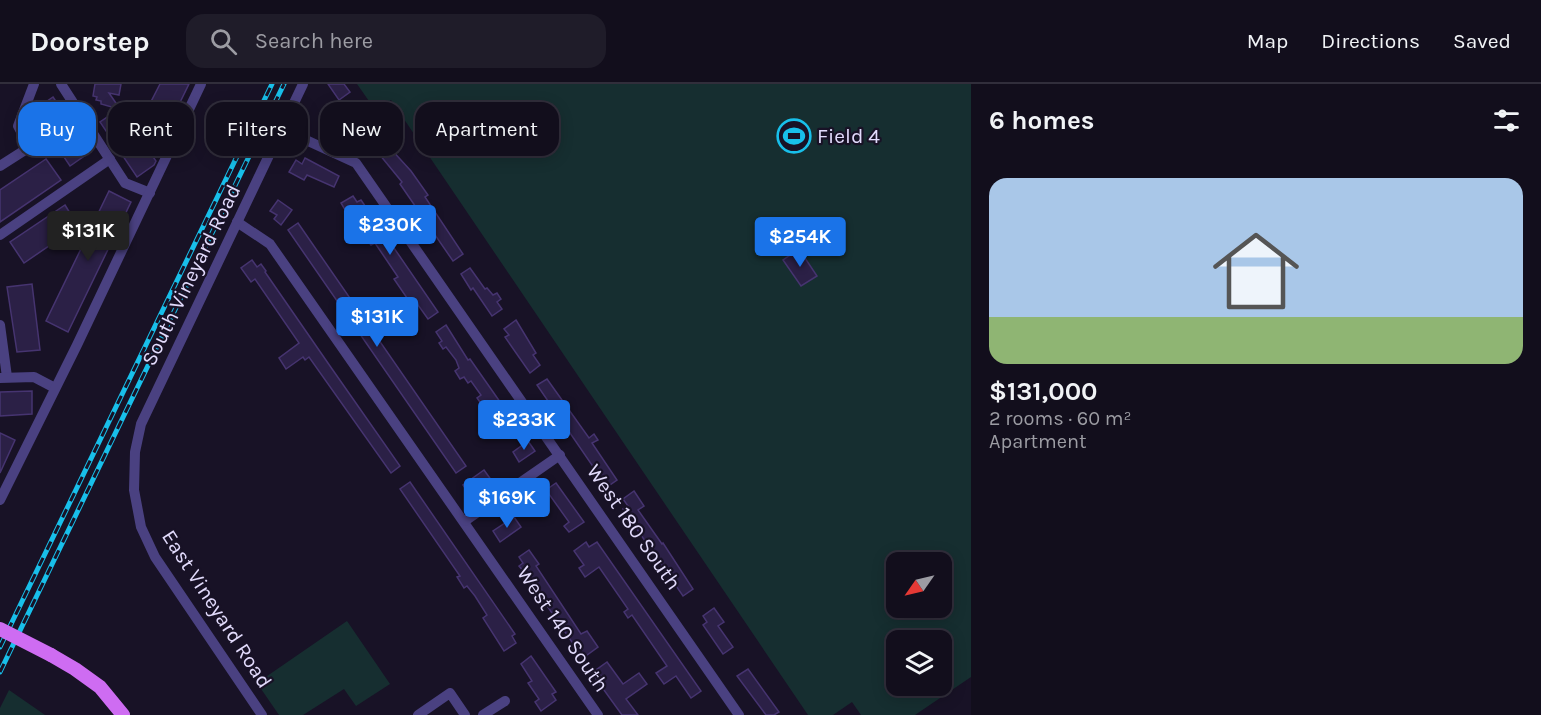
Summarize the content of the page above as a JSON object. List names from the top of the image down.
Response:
{
  "streets": {
    "street": [
      "South Vineyard Road",
      "West 180 South",
      "East Vineyard Road",
      "West 140 South"
    ]
  },
  "crossings": [
    ["South Vineyard Road", "East Vineyard Road"],
    ["South Vineyard Road", "West 140 South"]
  ],
  "places": {
    "sports": ["Field 4"]
  },
  "north": "bottom left",
  "page": {
    "header": "Doorstep",
    "search": "Search here",
    "nav": ["Map", "Directions", "Saved"],
    "heading": "6 homes",
    "chip": [
      "Buy",
      "Rent",
      "Filters",
      "New",
      "Apartment"
    ],
    "list": [
      {
        "name": "$131,000",
        "note": "2 rooms · 60 m² · Apartment"
      }
    ],
    "price": [
      "$230K",
      "$131K",
      "$254K",
      "$131K",
      "$233K",
      "$169K"
    ]
  }
}
